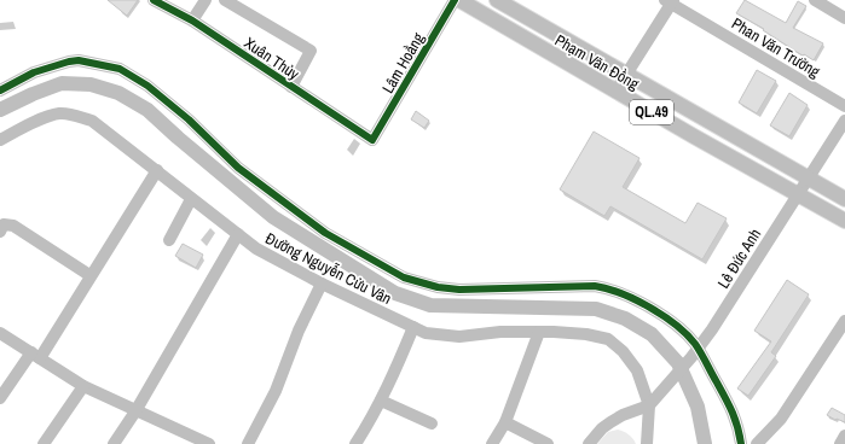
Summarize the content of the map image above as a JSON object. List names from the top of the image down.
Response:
{
  "streets": {
    "main road": ["Phạm Văn Đồng", "QL.49"],
    "street": [
      "Phan Văn Trường",
      "Xuân Thủy",
      "Lâm Hoằng",
      "Lê Đức Anh",
      "Đường Nguyễn Cửu Vân"
    ]
  },
  "crossings": [
    ["Xuân Thủy", "Lâm Hoằng"],
    ["Phạm Văn Đồng", "Lê Đức Anh"],
    ["Lê Đức Anh", "Đường Nguyễn Cửu Vân"]
  ]
}
